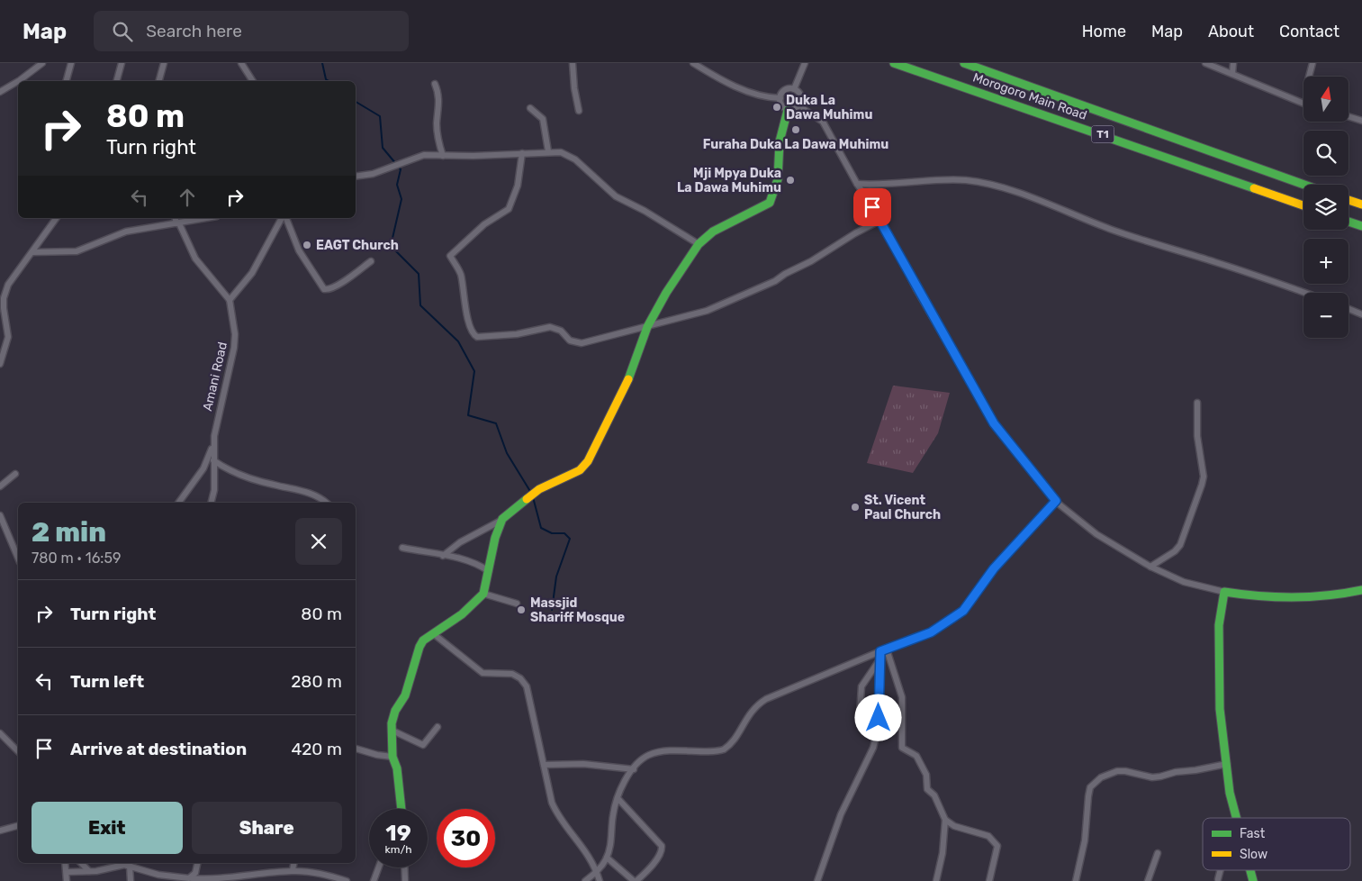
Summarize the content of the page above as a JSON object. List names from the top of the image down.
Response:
{
  "streets": {
    "main road": ["Morogoro Main Road", "T1"],
    "street": ["Amani Road"]
  },
  "places": [
    "Duka La Dawa Muhimu",
    "Furaha Duka La Dawa Muhimu",
    "Mji Mpya Duka La Dawa Muhimu",
    "EAGT Church",
    "St. Vicent Paul Church",
    "Massjid Shariff Mosque"
  ],
  "legend": ["Fast", "Slow"],
  "north": "top",
  "page": {
    "header": "Map",
    "search": "Search here",
    "nav": [
      "Home",
      "Map",
      "About",
      "Contact"
    ],
    "map_buttons": ["+", "−"],
    "turn": ["80 m", "Turn right"],
    "heading": ["2 min", "780 m · 16:59"],
    "list": [
      {
        "name": "Turn right",
        "value": "80 m"
      },
      {
        "name": "Turn left",
        "value": "280 m"
      },
      {
        "name": "Arrive at destination",
        "value": "420 m"
      }
    ],
    "buttons": ["Exit", "Share"],
    "speed": "19 km/h",
    "limit": "30"
  }
}
